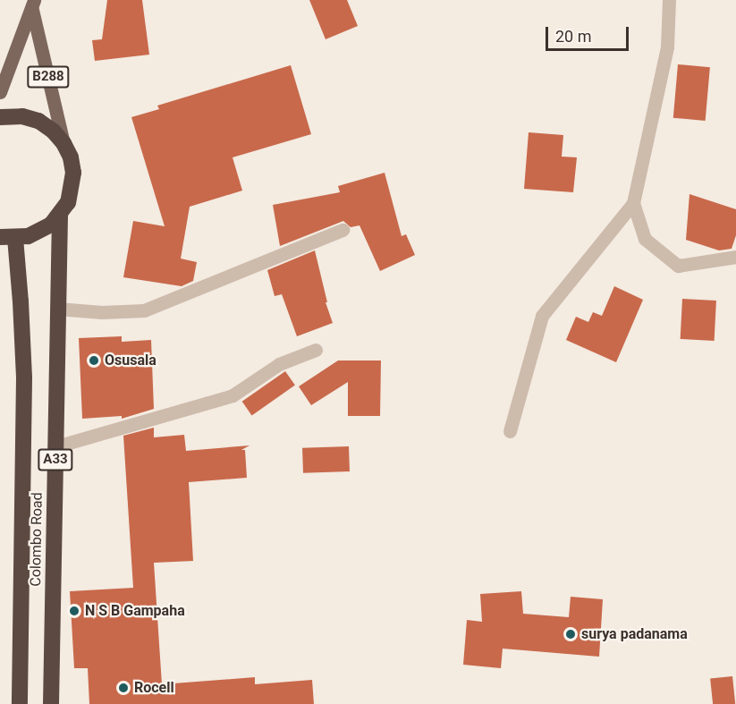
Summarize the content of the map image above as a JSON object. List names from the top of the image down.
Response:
{
  "streets": {
    "highway": ["A33", "Colombo Road"],
    "main road": ["B288"]
  },
  "places": [
    "Osusala",
    "N S B Gampaha",
    "surya padanama",
    "Rocell"
  ],
  "scale_bar": "20 m"
}
